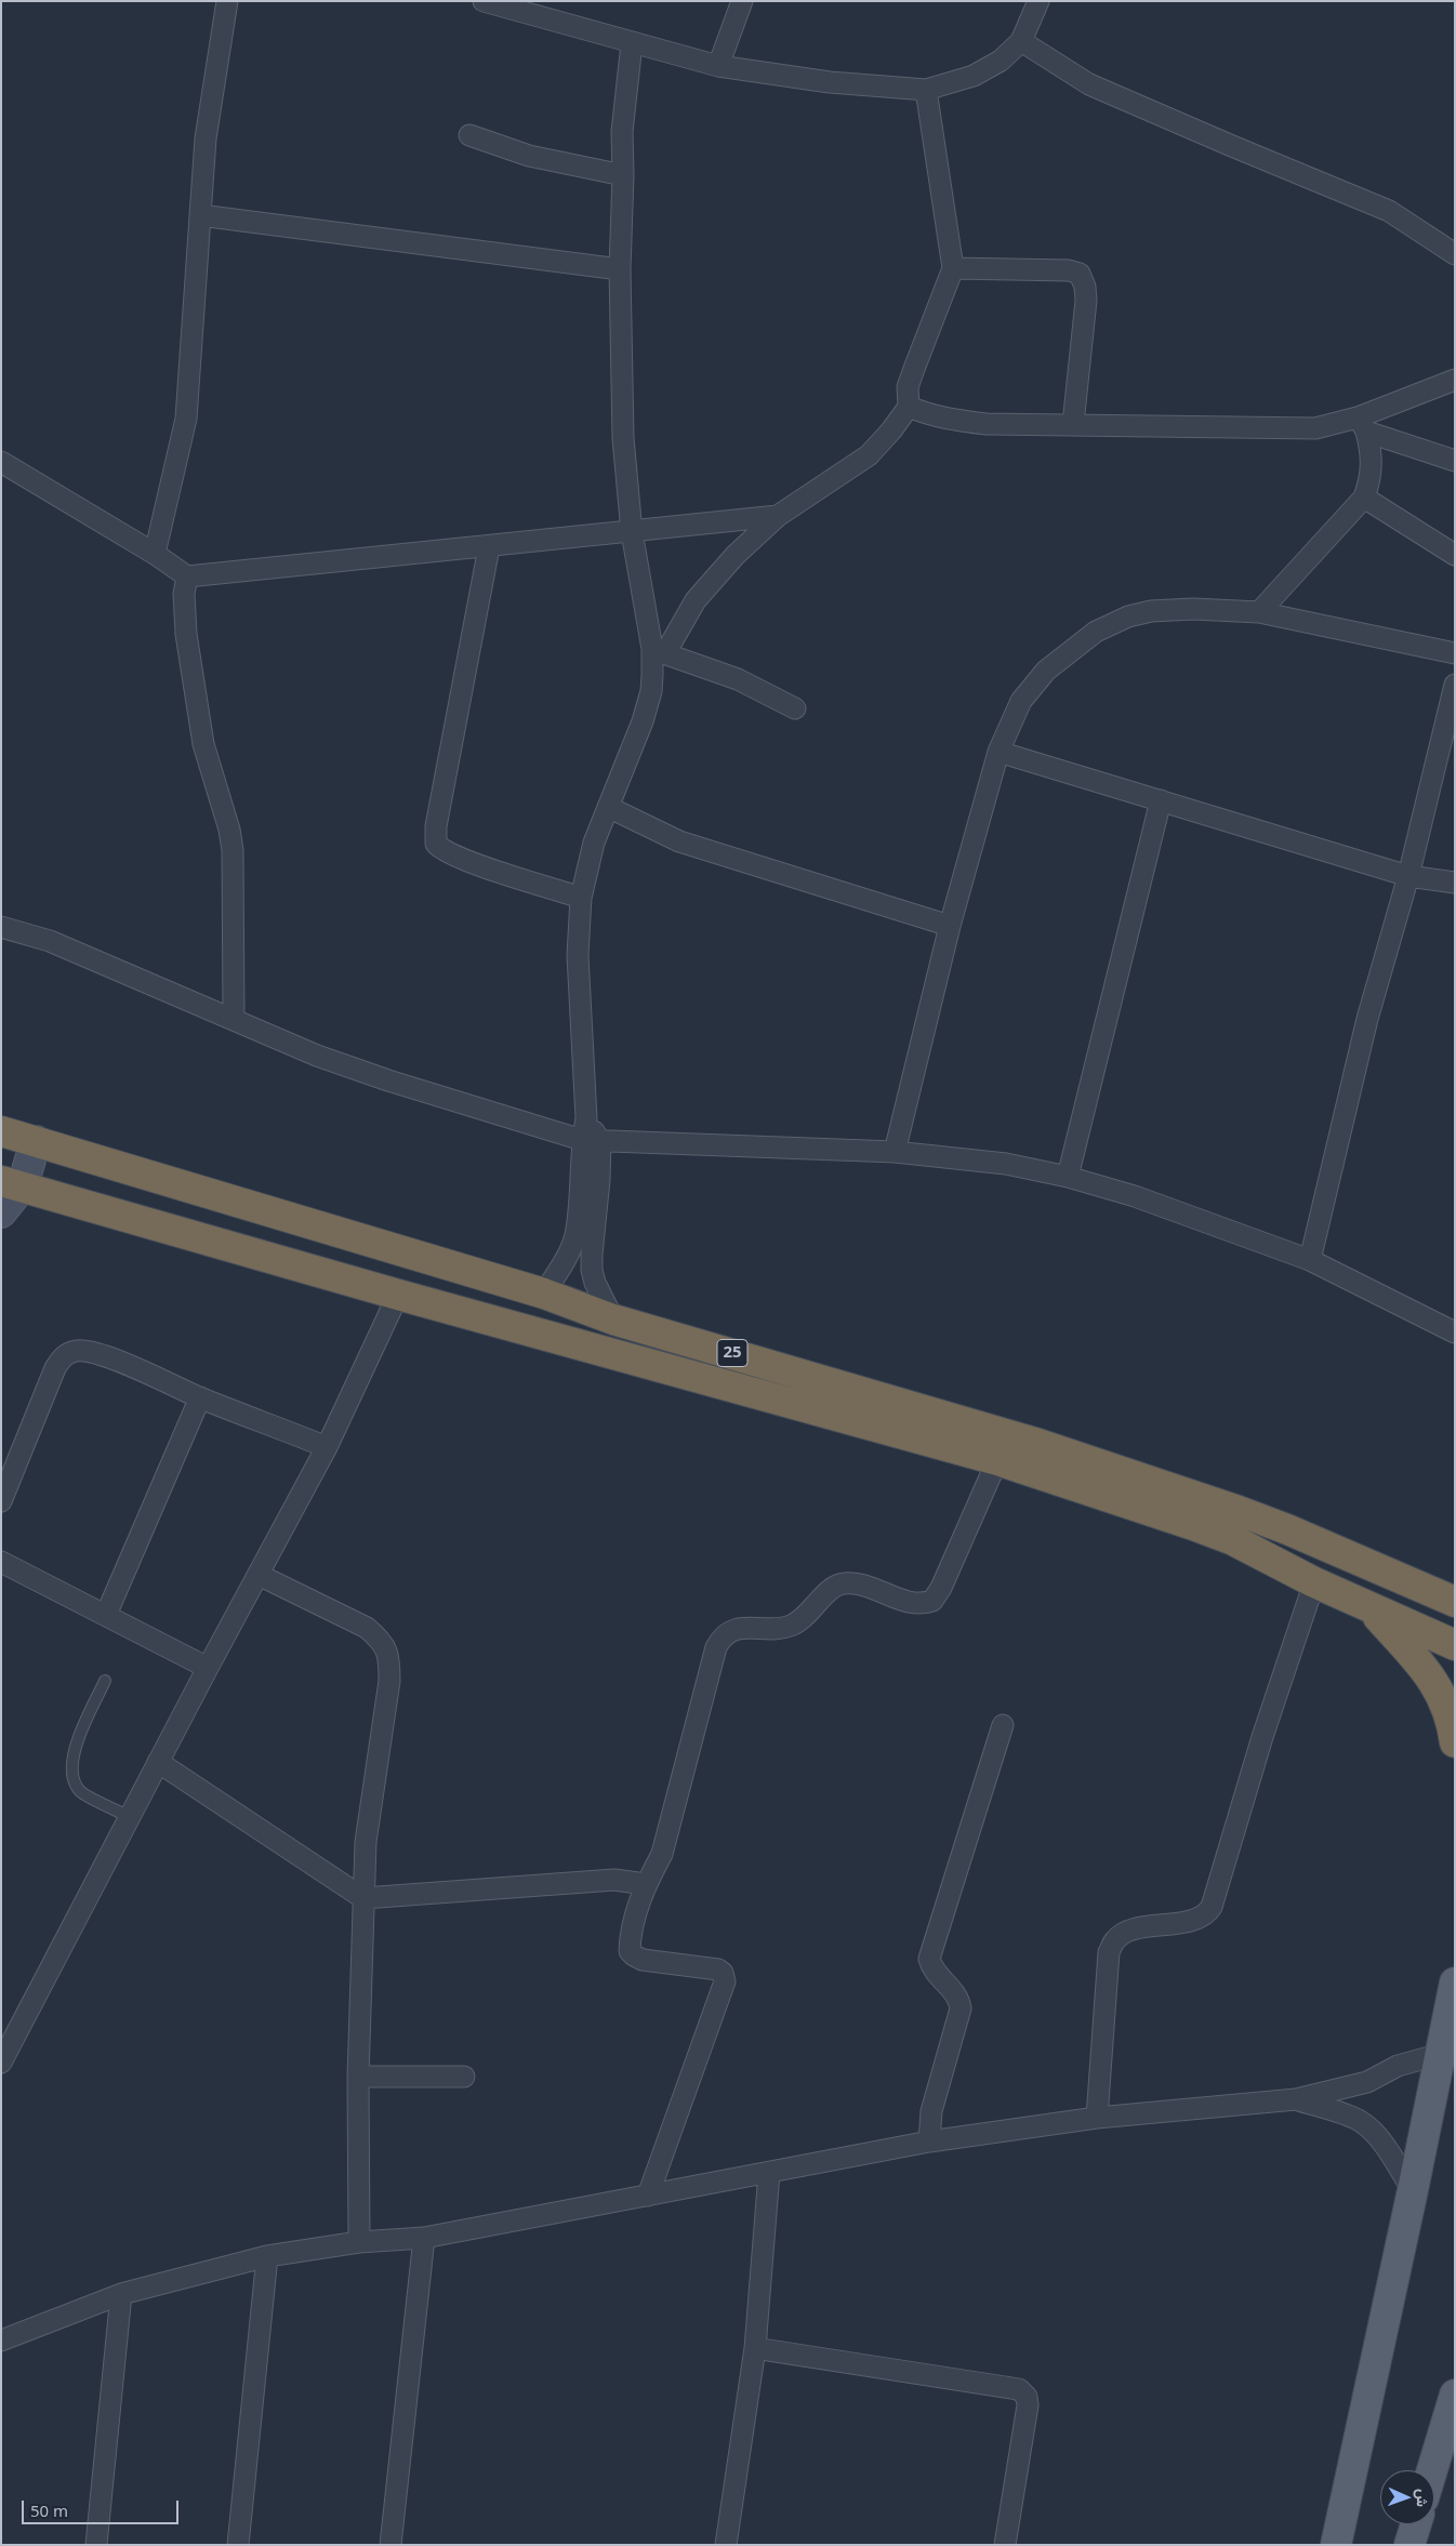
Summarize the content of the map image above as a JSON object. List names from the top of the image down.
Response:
{
  "streets": {
    "highway": ["25"]
  },
  "scale_bar": "50 m",
  "north": "right"
}
